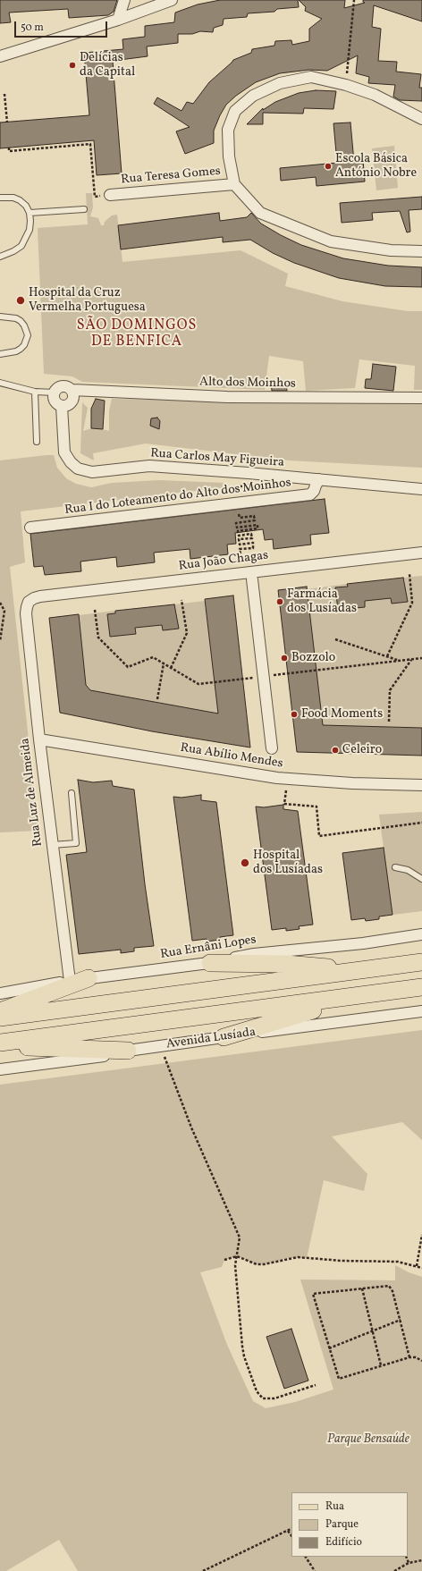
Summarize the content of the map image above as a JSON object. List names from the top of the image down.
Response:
{
  "streets": {
    "main road": ["Avenida Lusíada"],
    "street": [
      "Rua Teresa Gomes",
      "Alto dos Moinhos",
      "Rua Carlos May Figueira",
      "Rua I do Loteamento do Alto dos Moinhos",
      "Rua João Chagas",
      "Rua Abílio Mendes",
      "Rua Luz de Almeida",
      "Rua Ernâni Lopes"
    ]
  },
  "crossings": [
    ["Alto dos Moinhos", "Rua Carlos May Figueira"],
    ["Rua Carlos May Figueira", "Rua I do Loteamento do Alto dos Moinhos"],
    ["Rua João Chagas", "Rua Luz de Almeida"],
    ["Rua Abílio Mendes", "Rua Luz de Almeida"],
    ["Rua Luz de Almeida", "Rua Ernâni Lopes"]
  ],
  "districts": ["SÃO DOMINGOS DE BENFICA"],
  "parks": ["Parque Bensaúde"],
  "places": [
    "Delícias da Capital",
    "Escola Básica António Nobre",
    "Hospital da Cruz Vermelha Portuguesa",
    "Farmácia dos Lusíadas",
    "Bozzolo",
    "Food Moments",
    "Celeiro",
    "Hospital dos Lusíadas"
  ],
  "legend": ["Rua", "Parque", "Edifício"],
  "scale_bar": "50 m"
}
